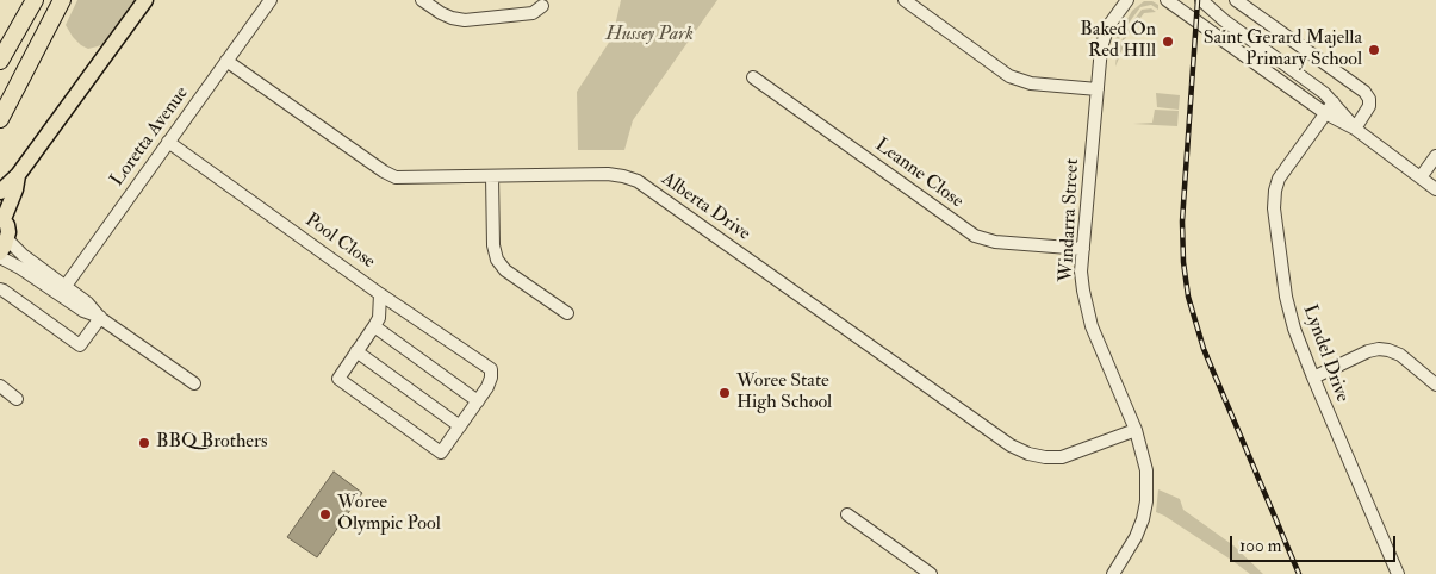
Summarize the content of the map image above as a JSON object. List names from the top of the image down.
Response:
{
  "streets": {
    "street": [
      "Loretta Avenue",
      "Leanne Close",
      "Alberta Drive",
      "Windarra Street",
      "Pool Close",
      "Lyndel Drive"
    ]
  },
  "crossings": [
    ["Loretta Avenue", "Alberta Drive"],
    ["Loretta Avenue", "Pool Close"],
    ["Leanne Close", "Windarra Street"],
    ["Alberta Drive", "Windarra Street"]
  ],
  "parks": ["Hussey Park"],
  "places": [
    "Baked On Red HIll",
    "Saint Gerard Majella Primary School",
    "Woree State High School",
    "BBQ Brothers",
    "Woree Olympic Pool"
  ],
  "scale_bar": "100 m"
}
